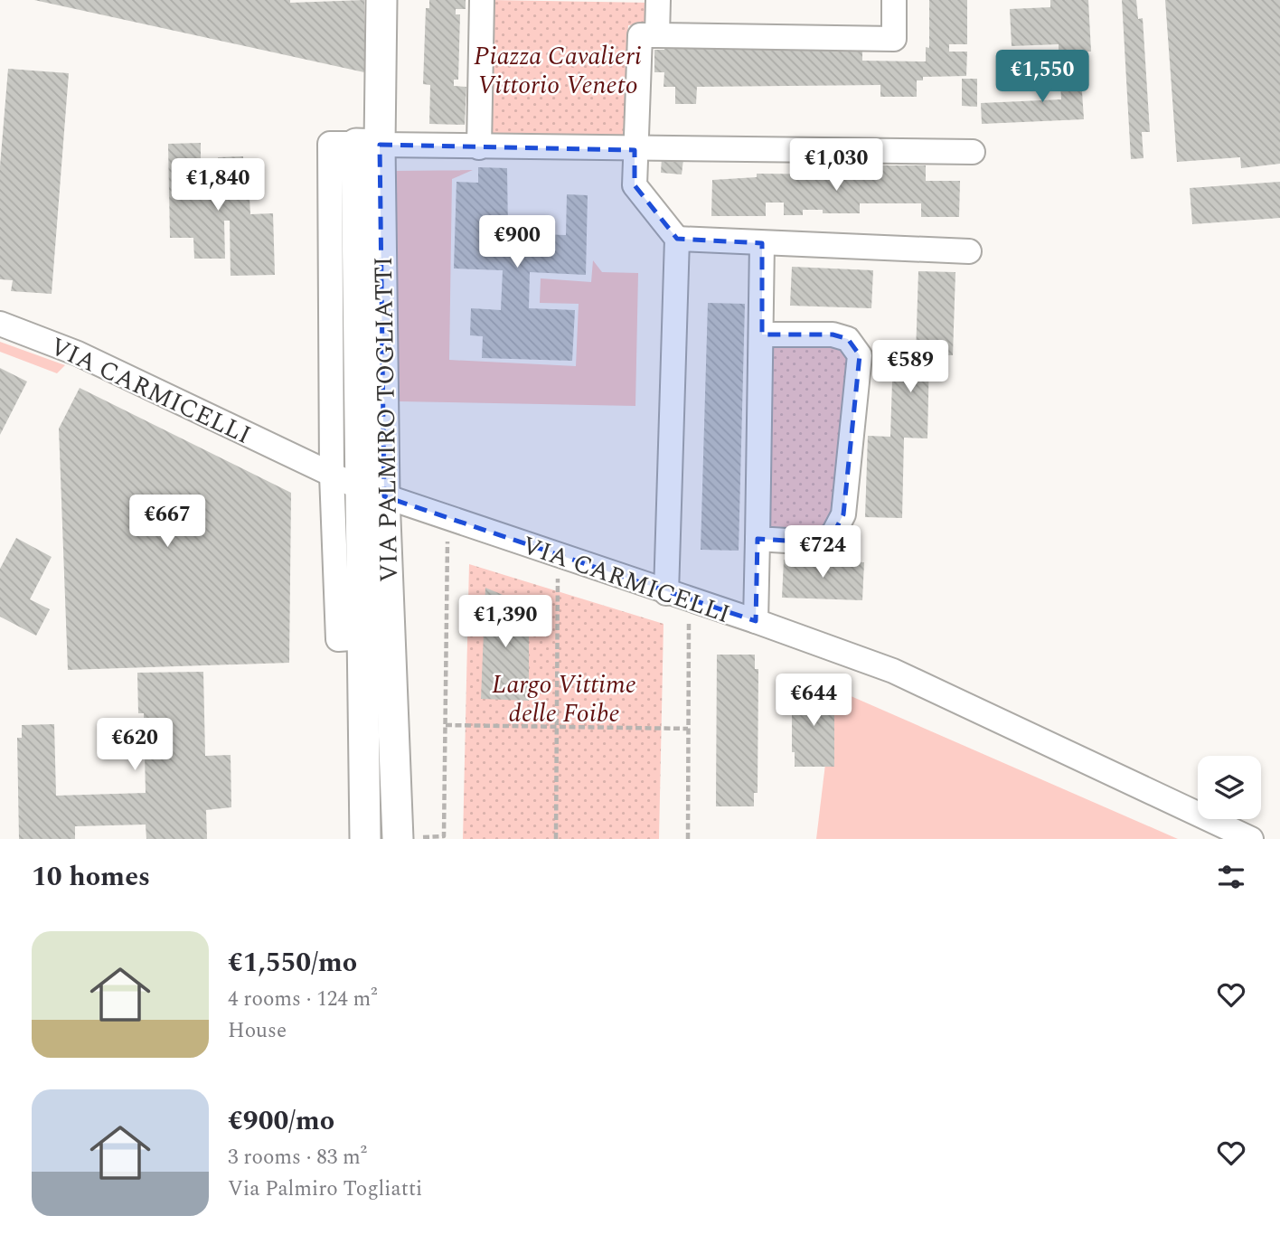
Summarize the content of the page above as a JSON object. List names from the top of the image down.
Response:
{
  "streets": {
    "street": ["VIA CARMICELLI", "VIA PALMIRO TOGLIATTI"]
  },
  "crossings": [
    ["VIA CARMICELLI", "VIA PALMIRO TOGLIATTI"]
  ],
  "parks": ["Piazza Cavalieri Vittorio Veneto", "Largo Vittime delle Foibe"],
  "page": {
    "price": [
      "€1,550",
      "€1,030",
      "€1,840",
      "€900",
      "€589",
      "€667",
      "€724",
      "€1,390",
      "€644",
      "€620"
    ],
    "heading": "10 homes",
    "list": [
      {
        "name": "€1,550/mo",
        "note": "4 rooms · 124 m² · House"
      },
      {
        "name": "€900/mo",
        "note": "3 rooms · 83 m² · Via Palmiro Togliatti"
      }
    ]
  }
}
